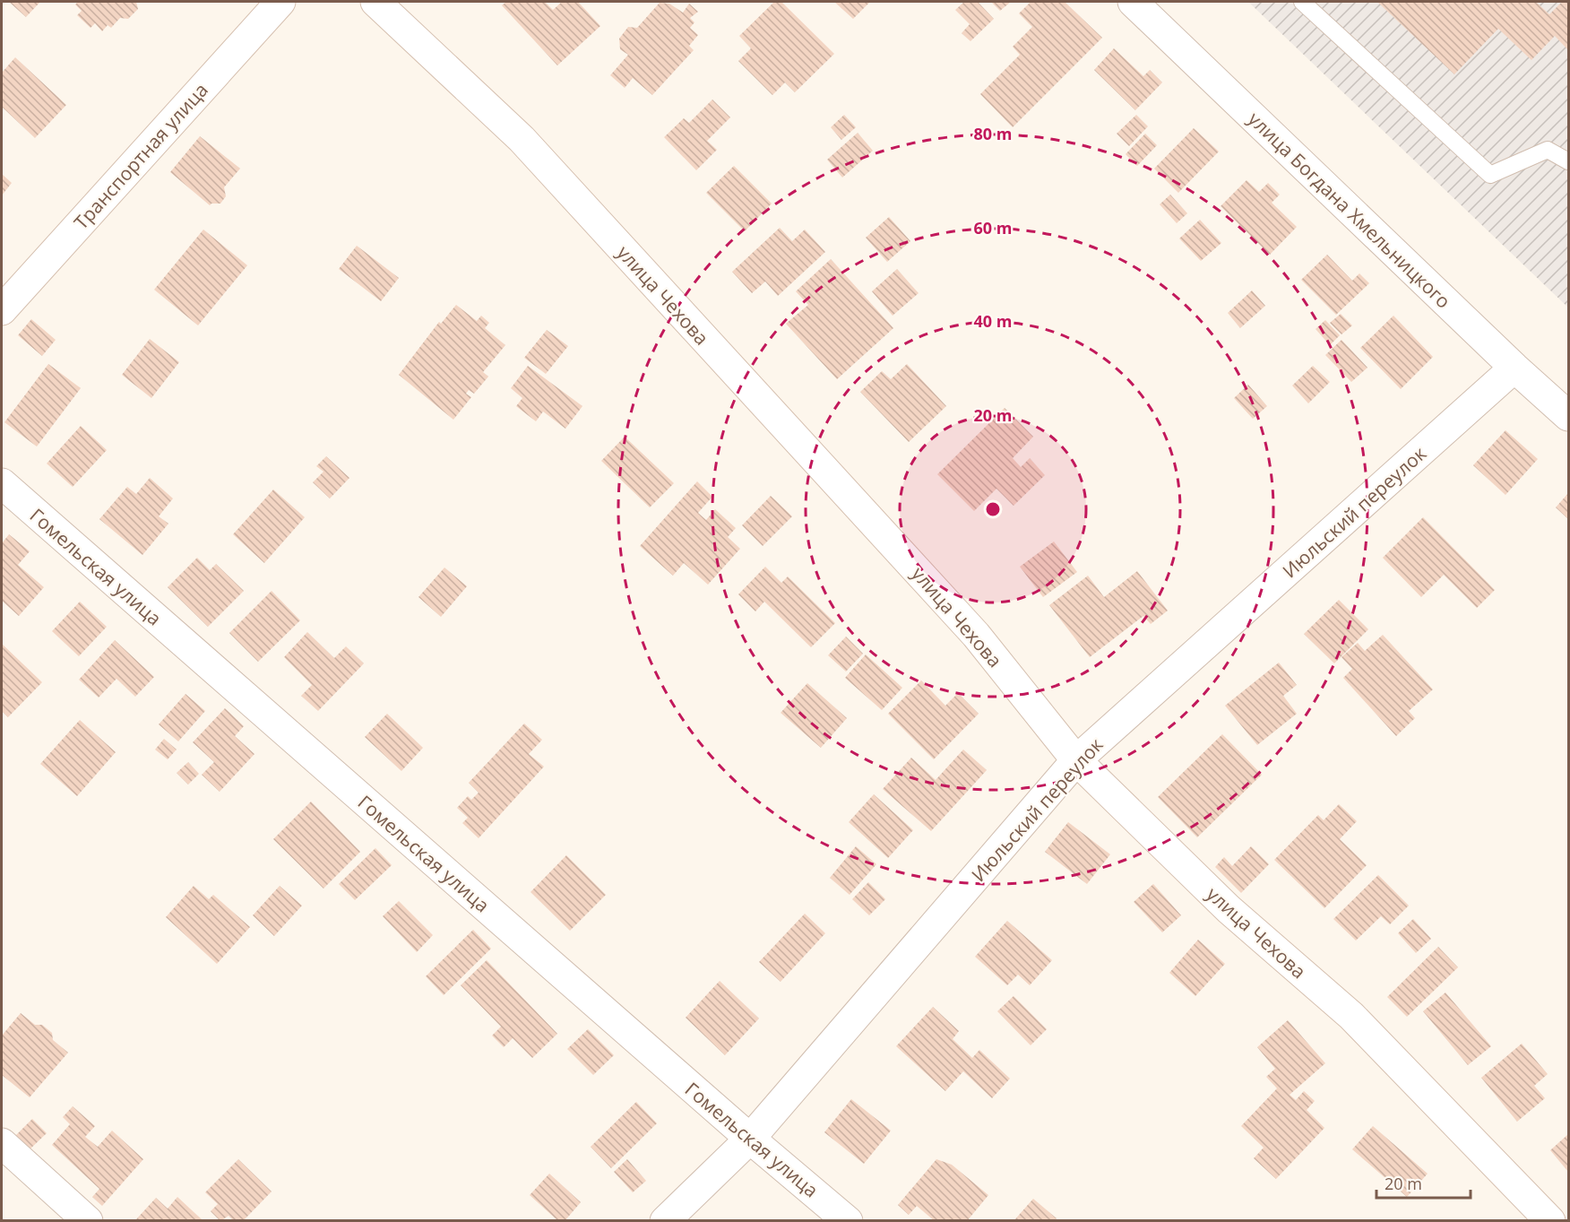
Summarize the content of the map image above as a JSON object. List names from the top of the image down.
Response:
{
  "streets": {
    "street": [
      "Транспортная улица",
      "улица Богдана Хмельницкого",
      "улица Чехова",
      "Июльский переулок",
      "Гомельская улица"
    ]
  },
  "crossings": [
    ["улица Богдана Хмельницкого", "Июльский переулок"],
    ["улица Чехова", "Июльский переулок"],
    ["Июльский переулок", "Гомельская улица"]
  ],
  "scale_bar": "20 m",
  "rings": [
    "80 m",
    "60 m",
    "40 m",
    "20 m"
  ]
}
